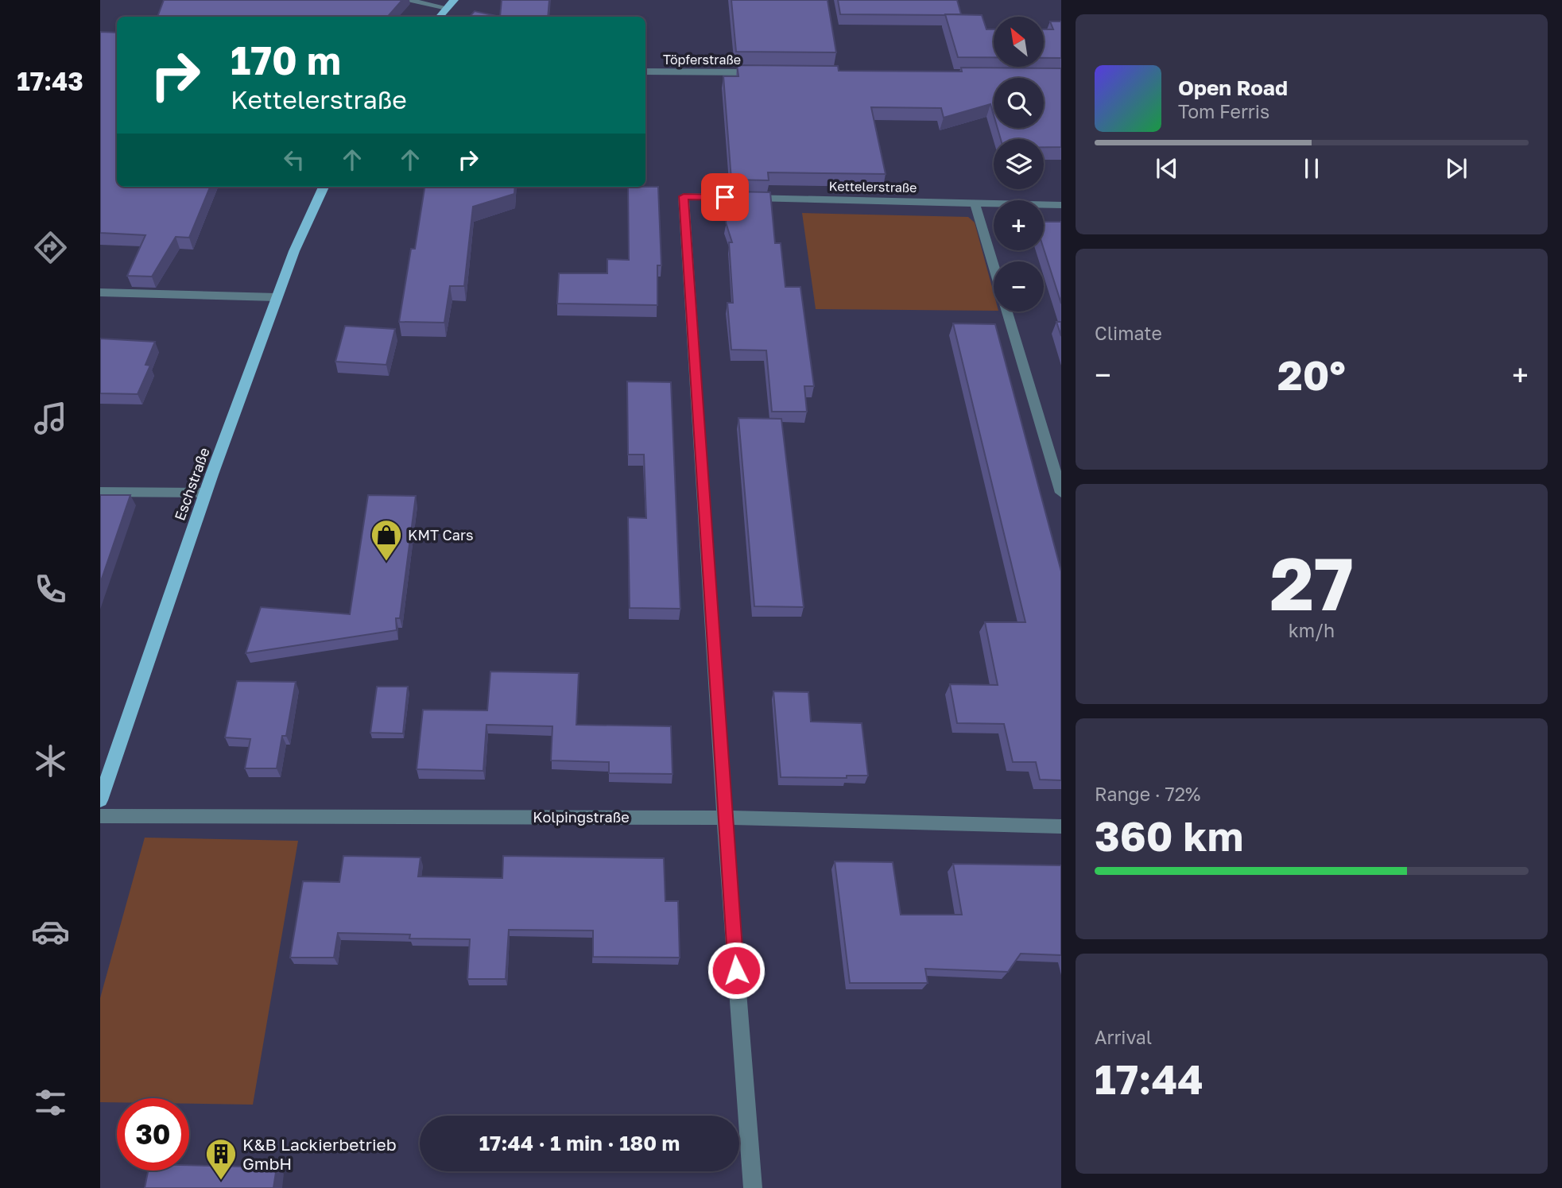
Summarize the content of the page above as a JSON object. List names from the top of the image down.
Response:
{
  "streets": {
    "main road": ["Eschstraße"],
    "street": ["Töpferstraße", "Kettelerstraße", "Kolpingstraße"]
  },
  "crossings": [
    ["Kettelerstraße", "Kolpingstraße"]
  ],
  "places": {
    "shop": ["KMT Cars"],
    "building": ["K&B Lackierbetrieb GmbH"]
  },
  "north": "top left",
  "page": {
    "tabs": "17:43",
    "map_buttons": ["+", "−"],
    "turn": ["170 m", "Kettelerstraße"],
    "song": ["Open Road", "Tom Ferris"],
    "tile": [
      "Climate",
      ["27", "km/h"],
      ["Range · 72%", "360 km"],
      ["Arrival", "17:44"]
    ],
    "heat": ["−", "20°", "+"],
    "limit": "30",
    "trip": "17:44 · 1 min · 180 m"
  }
}
